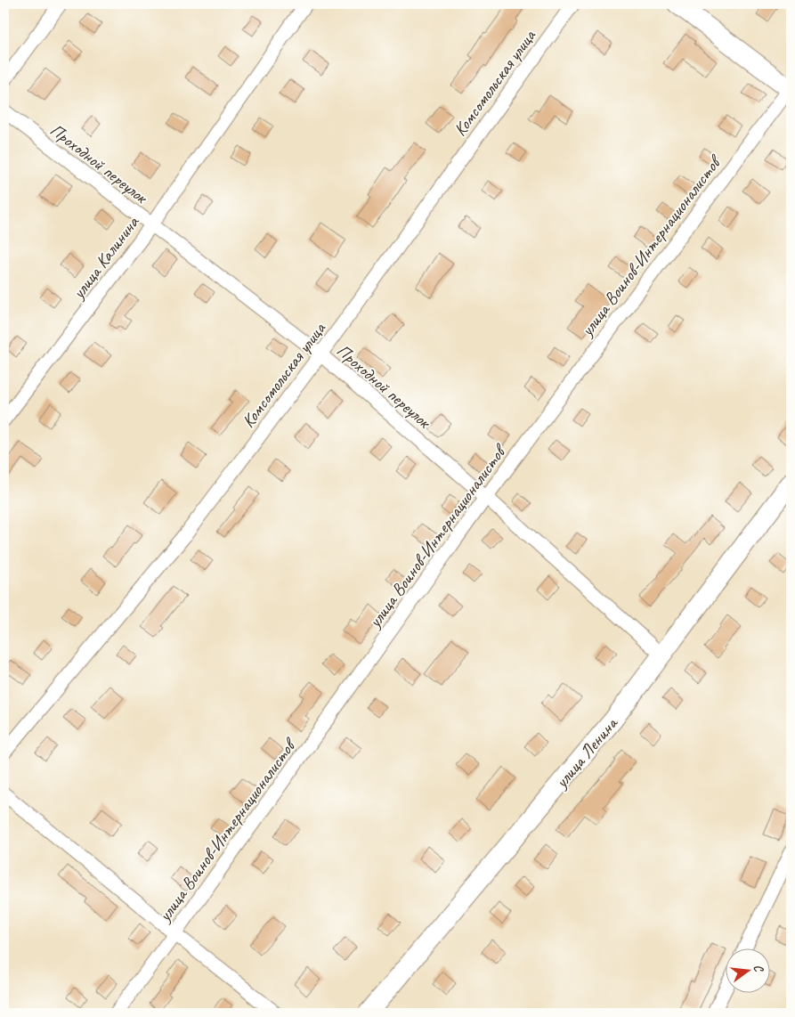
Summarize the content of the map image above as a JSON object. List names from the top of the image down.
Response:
{
  "streets": {
    "main road": ["улица Ленина"],
    "street": [
      "Комсомольская улица",
      "Проходной переулок",
      "улица Воинов-Интернационалистов",
      "улица Калинина"
    ]
  },
  "crossings": [
    ["Комсомольская улица", "Проходной переулок"],
    ["Проходной переулок", "улица Воинов-Интернационалистов"],
    ["Проходной переулок", "улица Калинина"],
    ["Проходной переулок", "улица Ленина"]
  ],
  "north": "right"
}
